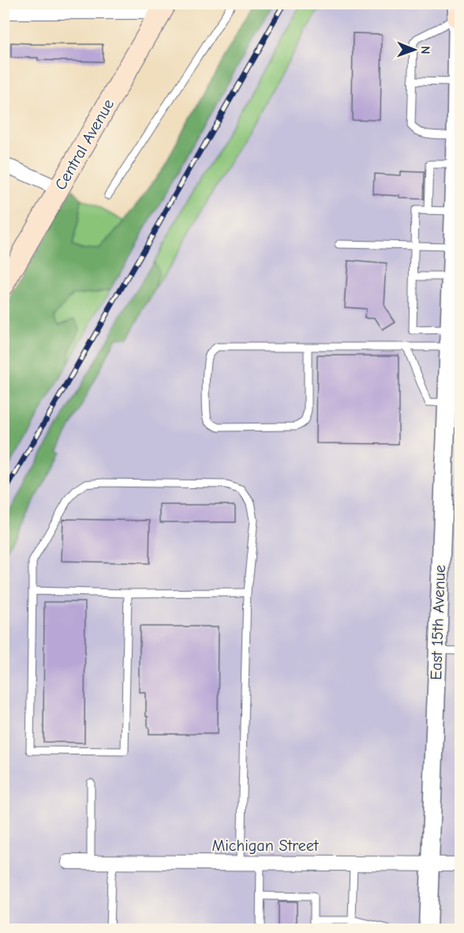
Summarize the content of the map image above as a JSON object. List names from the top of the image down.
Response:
{
  "streets": {
    "main road": ["Central Avenue"],
    "street": ["East 15th Avenue", "Michigan Street"]
  },
  "crossings": [
    ["East 15th Avenue", "Michigan Street"]
  ],
  "north": "right"
}
